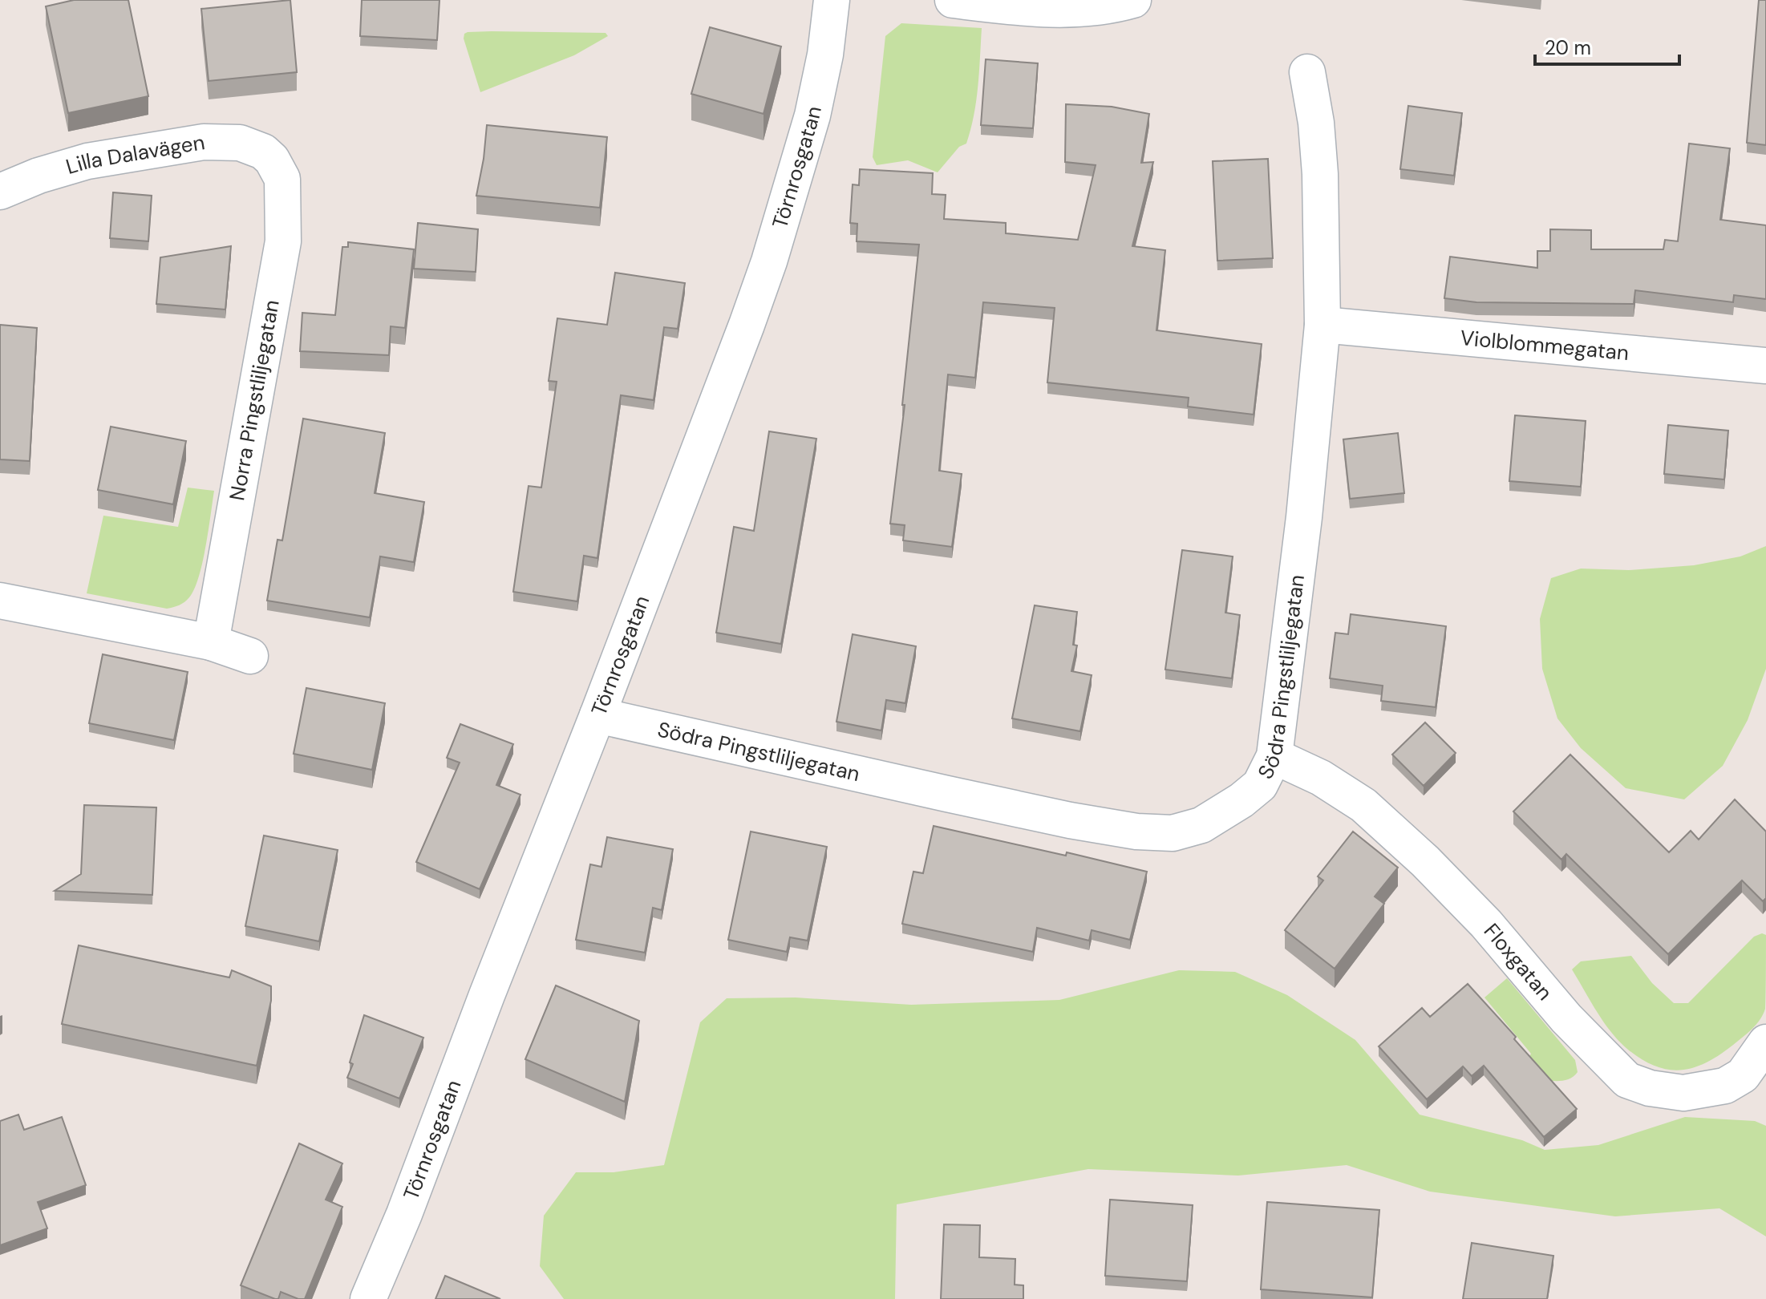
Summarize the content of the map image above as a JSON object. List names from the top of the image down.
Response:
{
  "streets": {
    "street": [
      "Lilla Dalavägen",
      "Törnrosgatan",
      "Violblommegatan",
      "Norra Pingstliljegatan",
      "Södra Pingstliljegatan",
      "Floxgatan"
    ]
  },
  "crossings": [
    ["Lilla Dalavägen", "Norra Pingstliljegatan"],
    ["Törnrosgatan", "Södra Pingstliljegatan"],
    ["Violblommegatan", "Södra Pingstliljegatan"],
    ["Södra Pingstliljegatan", "Floxgatan"]
  ],
  "scale_bar": "20 m"
}
